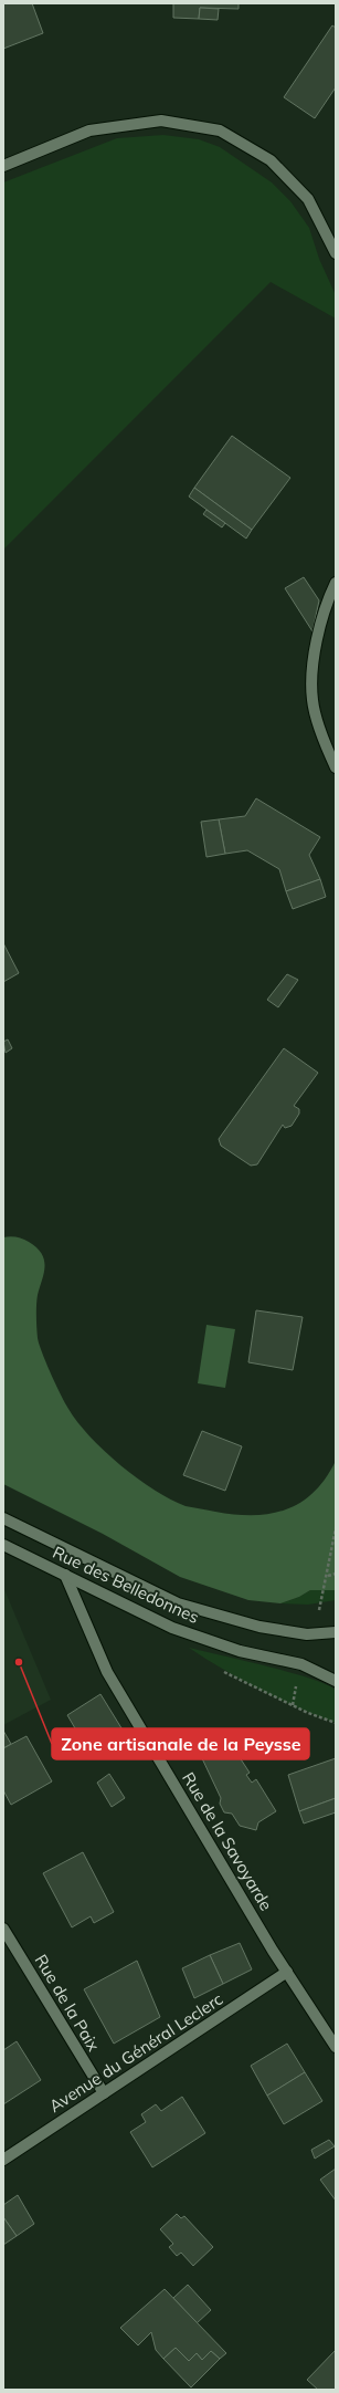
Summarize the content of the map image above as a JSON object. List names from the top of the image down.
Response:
{
  "streets": {
    "street": [
      "Rue des Belledonnes",
      "Rue de la Savoyarde",
      "Rue de la Paix",
      "Avenue du Général Leclerc"
    ]
  },
  "crossings": [
    ["Rue des Belledonnes", "Rue de la Savoyarde"],
    ["Rue de la Savoyarde", "Avenue du Général Leclerc"],
    ["Rue de la Paix", "Avenue du Général Leclerc"]
  ],
  "places": ["Zone artisanale de la Peysse"]
}
